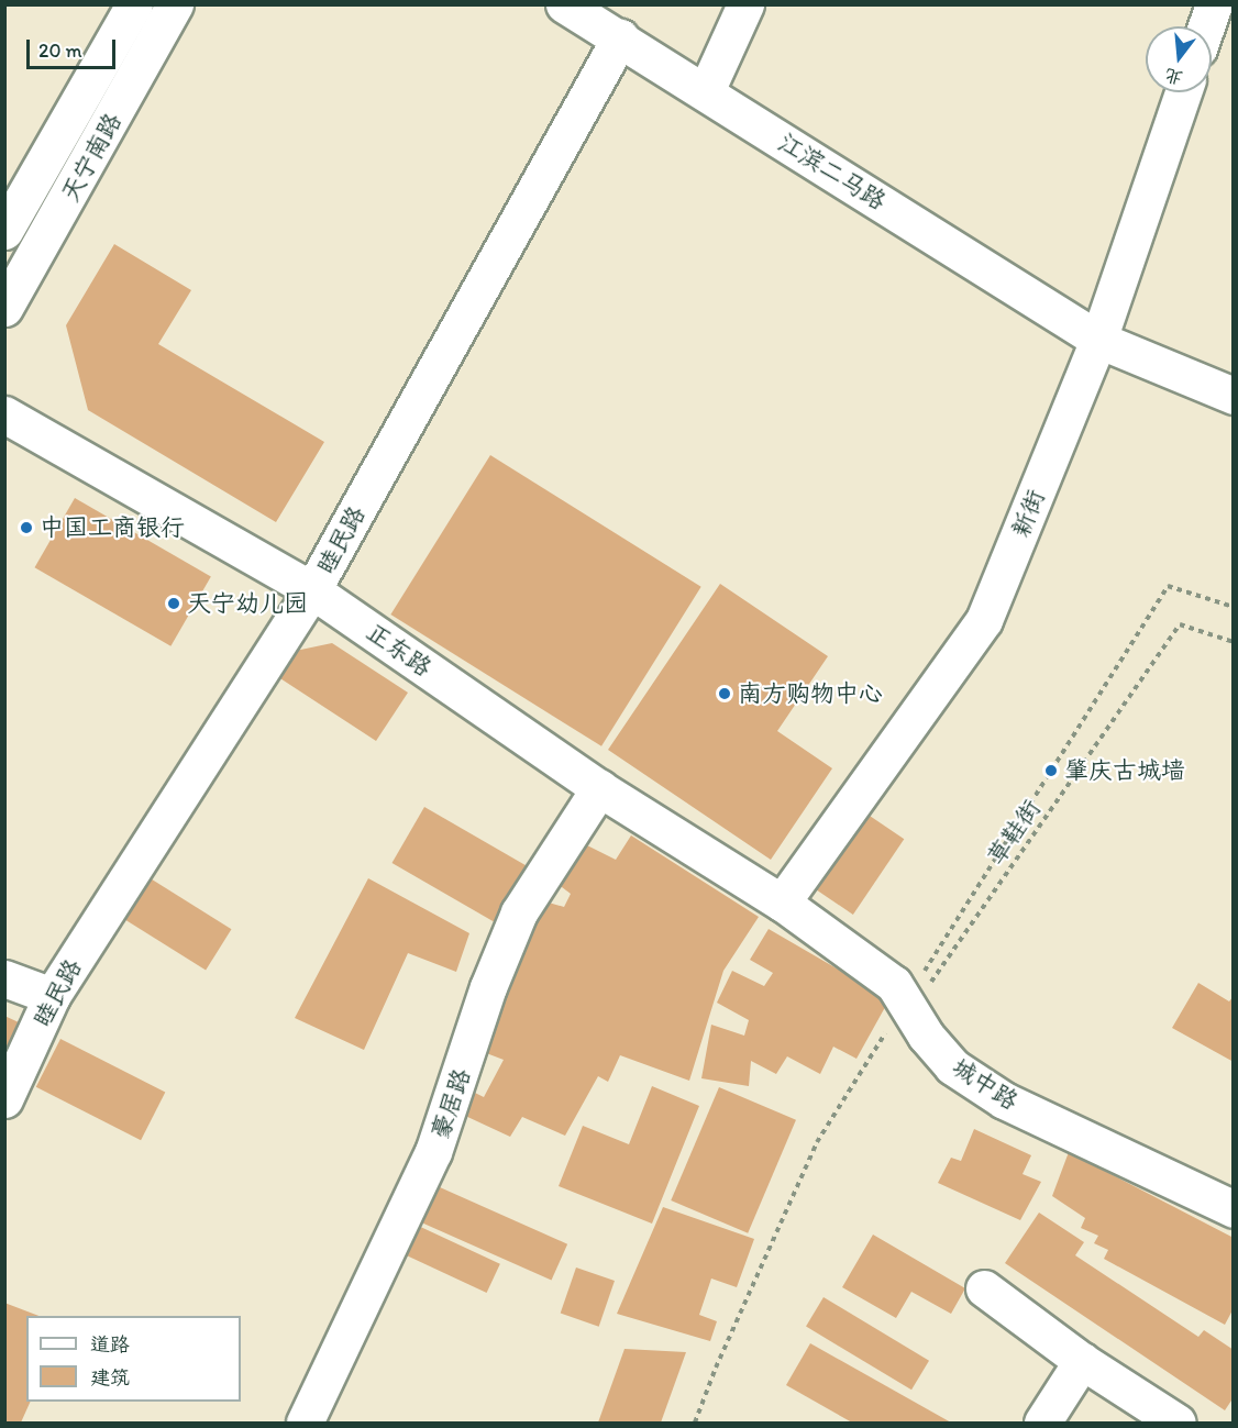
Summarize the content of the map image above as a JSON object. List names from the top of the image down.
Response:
{
  "streets": {
    "street": [
      "天宁南路",
      "江滨二马路",
      "新街",
      "睦民路",
      "正东路",
      "城中路",
      "豪居路"
    ],
    "path": ["草鞋街"]
  },
  "crossings": [
    ["江滨二马路", "新街"],
    ["江滨二马路", "睦民路"],
    ["新街", "正东路"],
    ["新街", "城中路"],
    ["睦民路", "正东路"],
    ["正东路", "城中路"],
    ["正东路", "豪居路"],
    ["草鞋街", "城中路"]
  ],
  "places": [
    "中国工商银行",
    "天宁幼儿园",
    "南方购物中心",
    "肇庆古城墙"
  ],
  "legend": ["道路", "建筑"],
  "scale_bar": "20 m",
  "north": "bottom"
}
